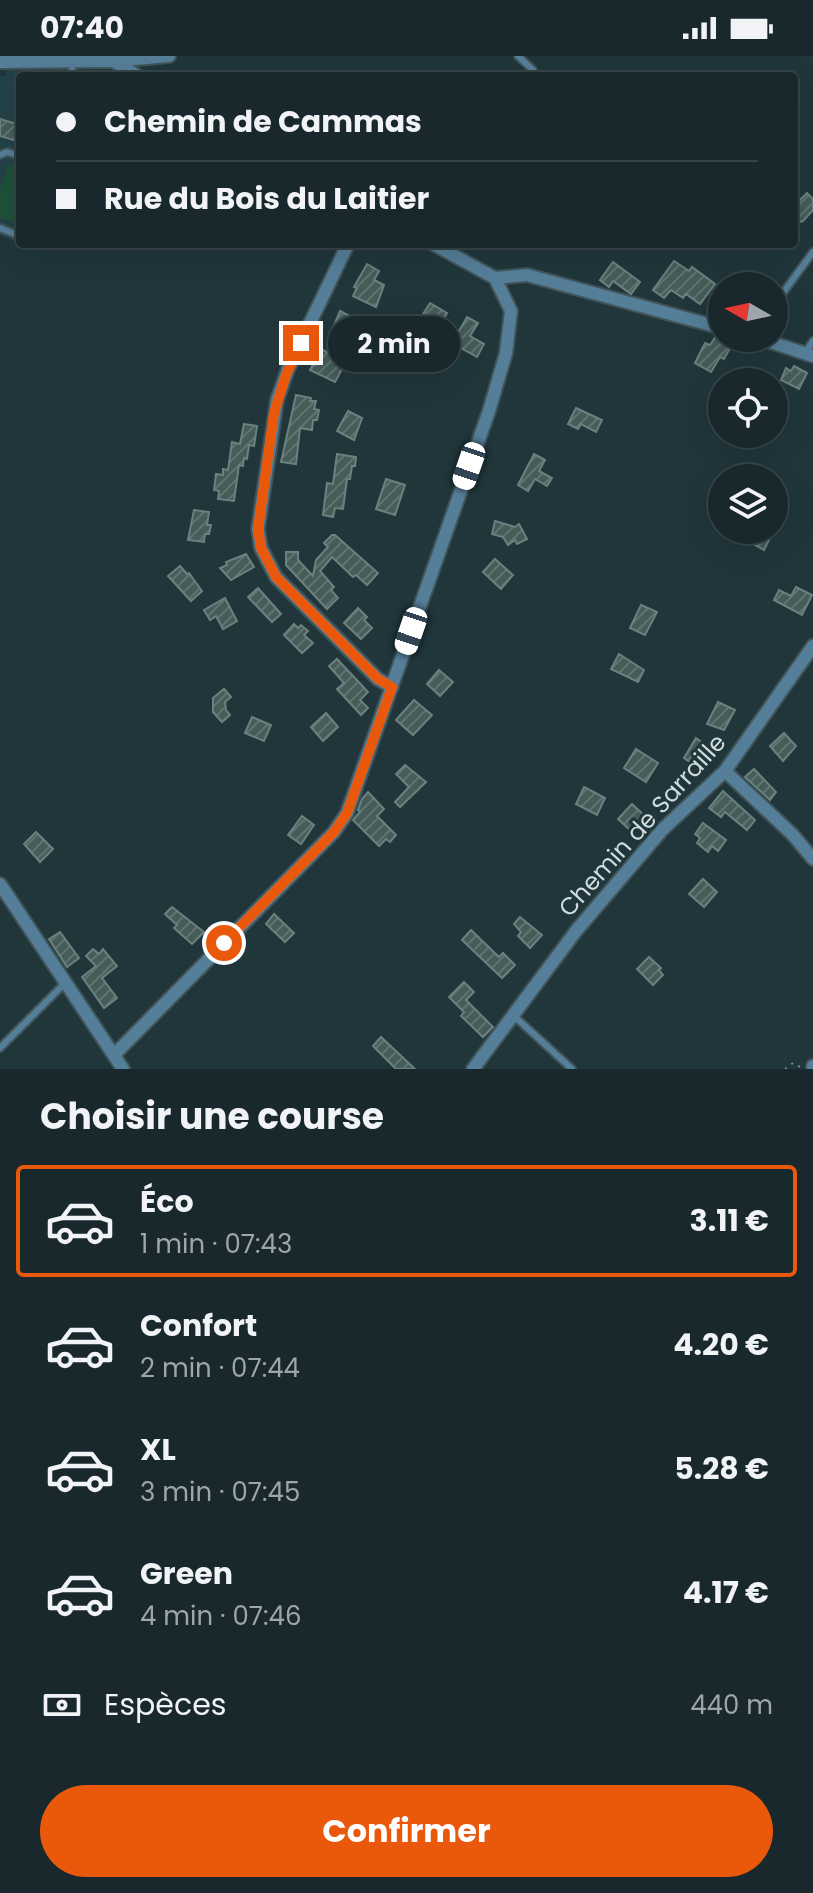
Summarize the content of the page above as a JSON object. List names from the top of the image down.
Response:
{
  "streets": {
    "street": ["Chemin de Sarraille"]
  },
  "north": "left",
  "page": {
    "status": "07:40",
    "banner": ["Chemin de Cammas", "Rue du Bois du Laitier"],
    "bubble": "2 min",
    "heading": "Choisir une course",
    "list": [
      {
        "name": "Éco",
        "note": "1 min · 07:43",
        "value": "3.11 €"
      },
      {
        "name": "Confort",
        "note": "2 min · 07:44",
        "value": "4.20 €"
      },
      {
        "name": "XL",
        "note": "3 min · 07:45",
        "value": "5.28 €"
      },
      {
        "name": "Green",
        "note": "4 min · 07:46",
        "value": "4.17 €"
      }
    ],
    "pay": ["Espèces", "440 m"],
    "buttons": "Confirmer"
  }
}
